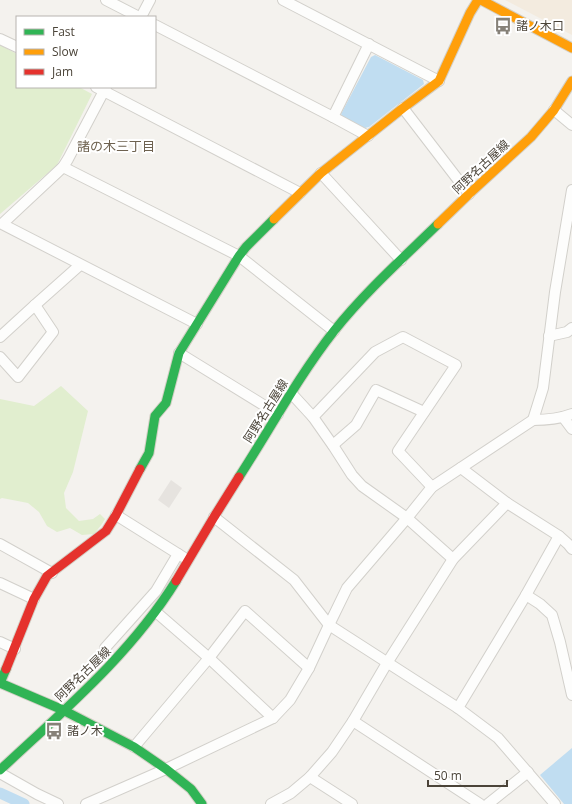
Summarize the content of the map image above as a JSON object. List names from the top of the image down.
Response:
{
  "streets": {
    "street": ["阿野名古屋線"]
  },
  "districts": ["諸の木三丁目"],
  "places": {
    "bus stop": ["諸ノ木口", "諸ノ木"]
  },
  "legend": ["Fast", "Slow", "Jam"],
  "scale_bar": "50 m"
}
